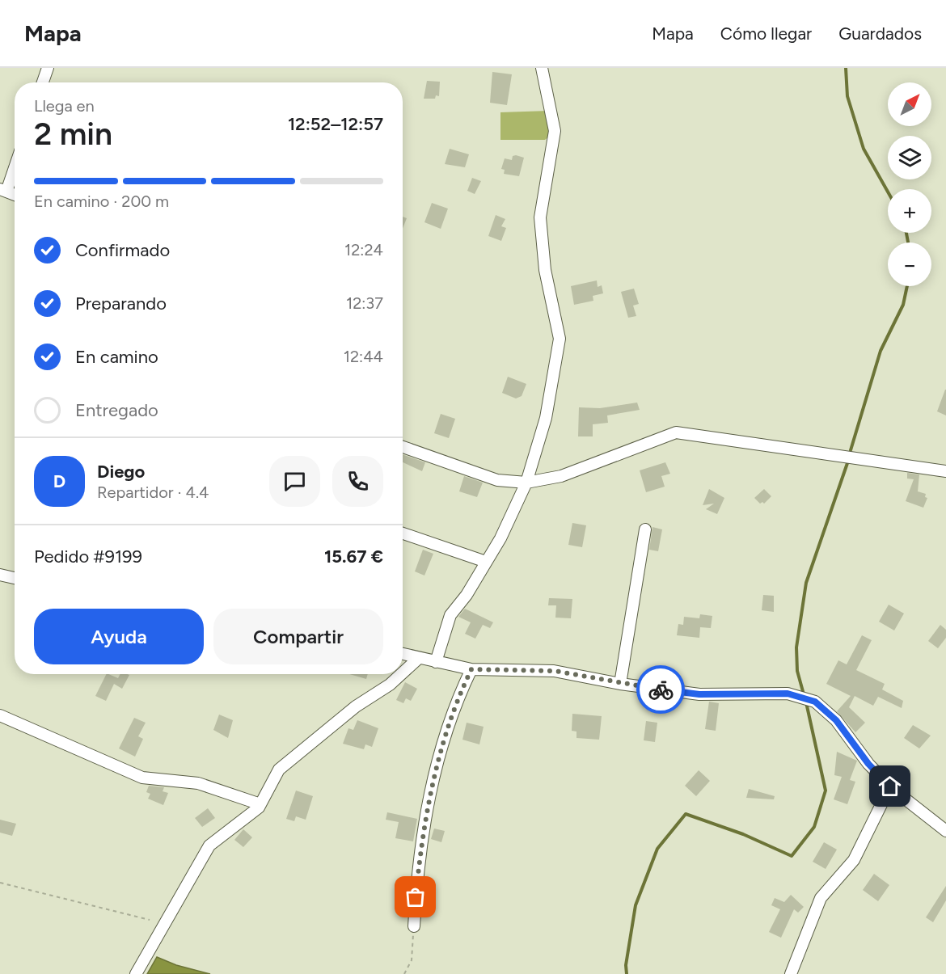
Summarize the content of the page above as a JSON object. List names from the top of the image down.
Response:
{
  "north": "top right",
  "page": {
    "header": "Mapa",
    "nav": ["Mapa", "Cómo llegar", "Guardados"],
    "map_buttons": ["+", "−"],
    "heading": ["2 min", "Llega en", "12:52–12:57"],
    "panel": [
      "Diego",
      "Repartidor · 4.4",
      "Pedido #9199",
      "15.67 €"
    ],
    "bar": "En camino · 200 m",
    "list": [
      ["Confirmado", "12:24"],
      ["Preparando", "12:37"],
      ["En camino", "12:44"],
      "Entregado"
    ],
    "round": "D",
    "buttons": ["Ayuda", "Compartir"]
  }
}
